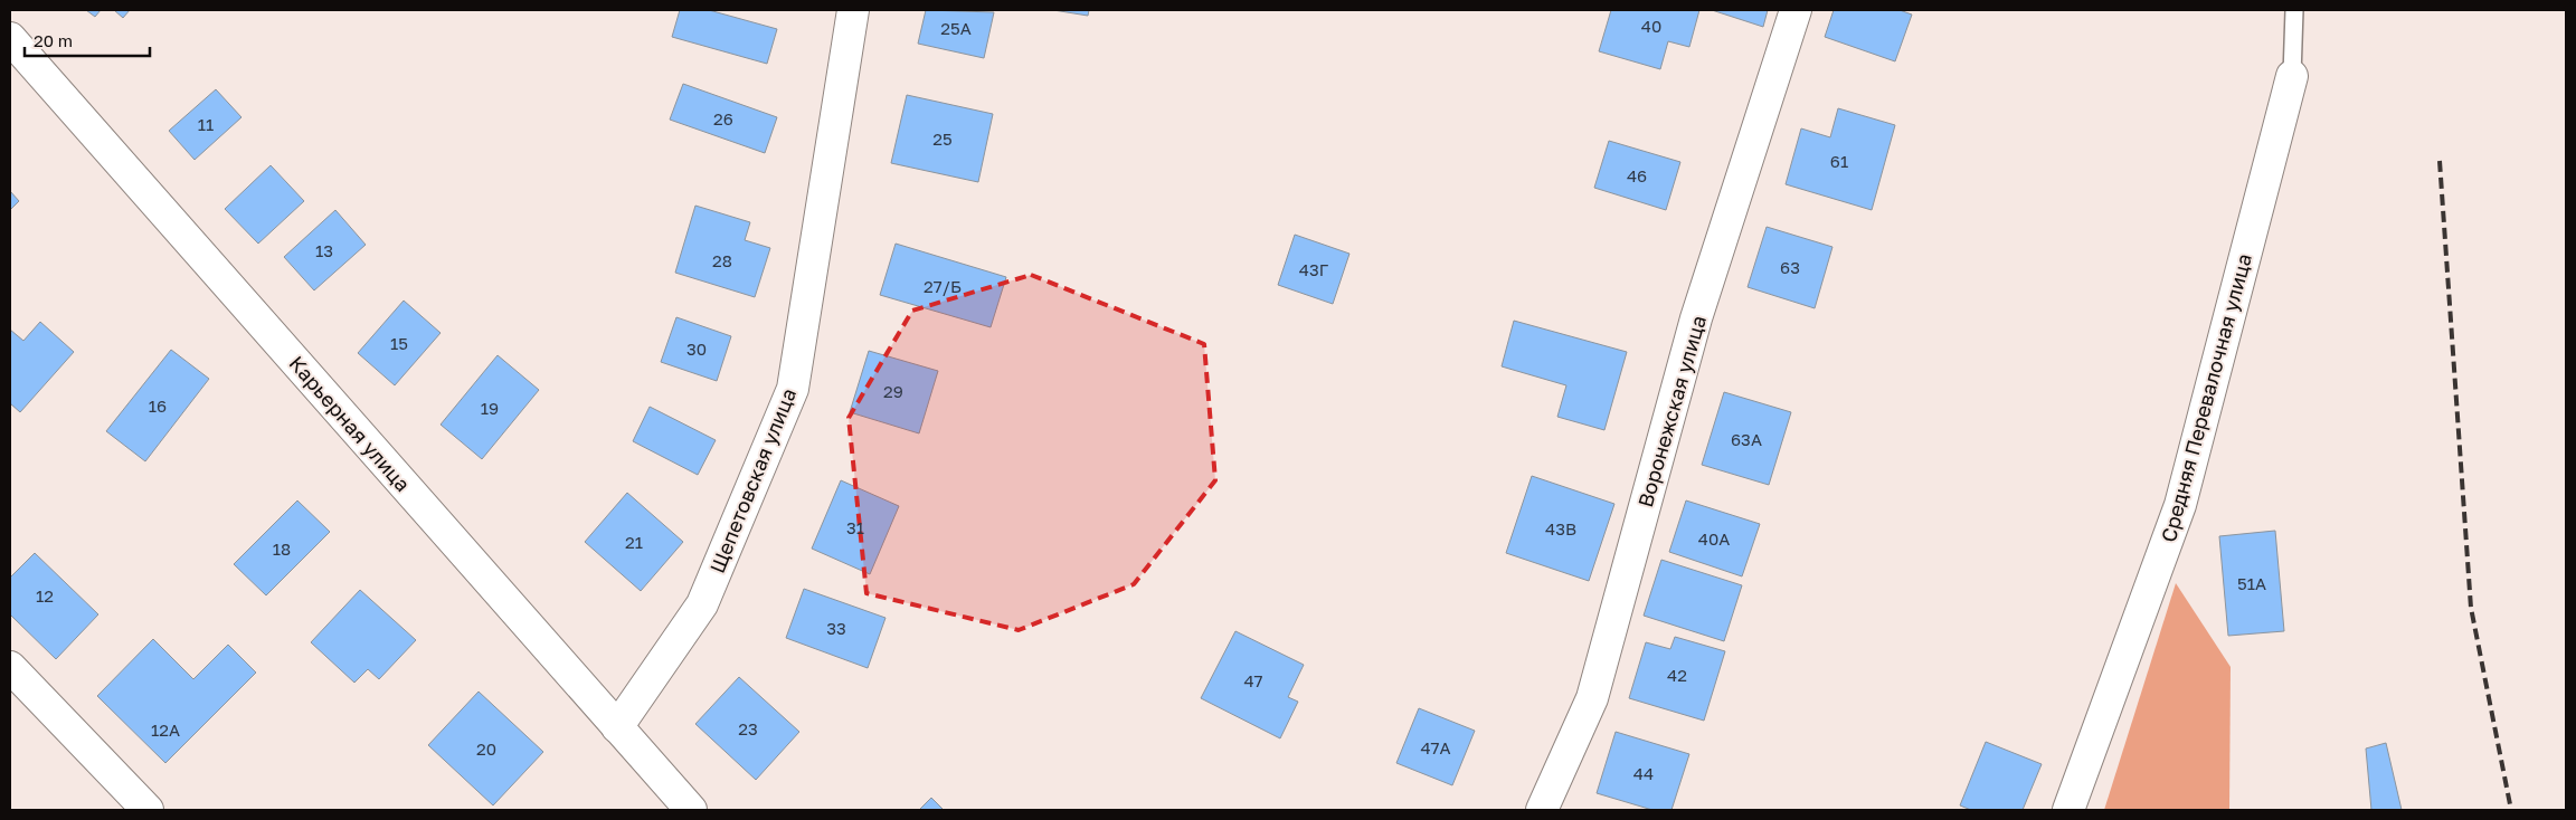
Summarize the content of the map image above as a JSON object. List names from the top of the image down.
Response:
{
  "streets": {
    "street": [
      "Средняя Перевалочная улица",
      "Воронежская улица",
      "Карьерная улица",
      "Щепетовская улица"
    ]
  },
  "crossings": [
    ["Карьерная улица", "Щепетовская улица"]
  ],
  "house_numbers": [
    "40",
    "25А",
    "26",
    "11",
    "25",
    "61",
    "46",
    "13",
    "28",
    "63",
    "43Г",
    "27/Б",
    "15",
    "30",
    "29",
    "16",
    "19",
    "63А",
    "31",
    "43В",
    "40А",
    "21",
    "18",
    "51А",
    "12",
    "33",
    "42",
    "47",
    "23",
    "12А",
    "47А",
    "20",
    "44"
  ],
  "scale_bar": "20 m"
}
